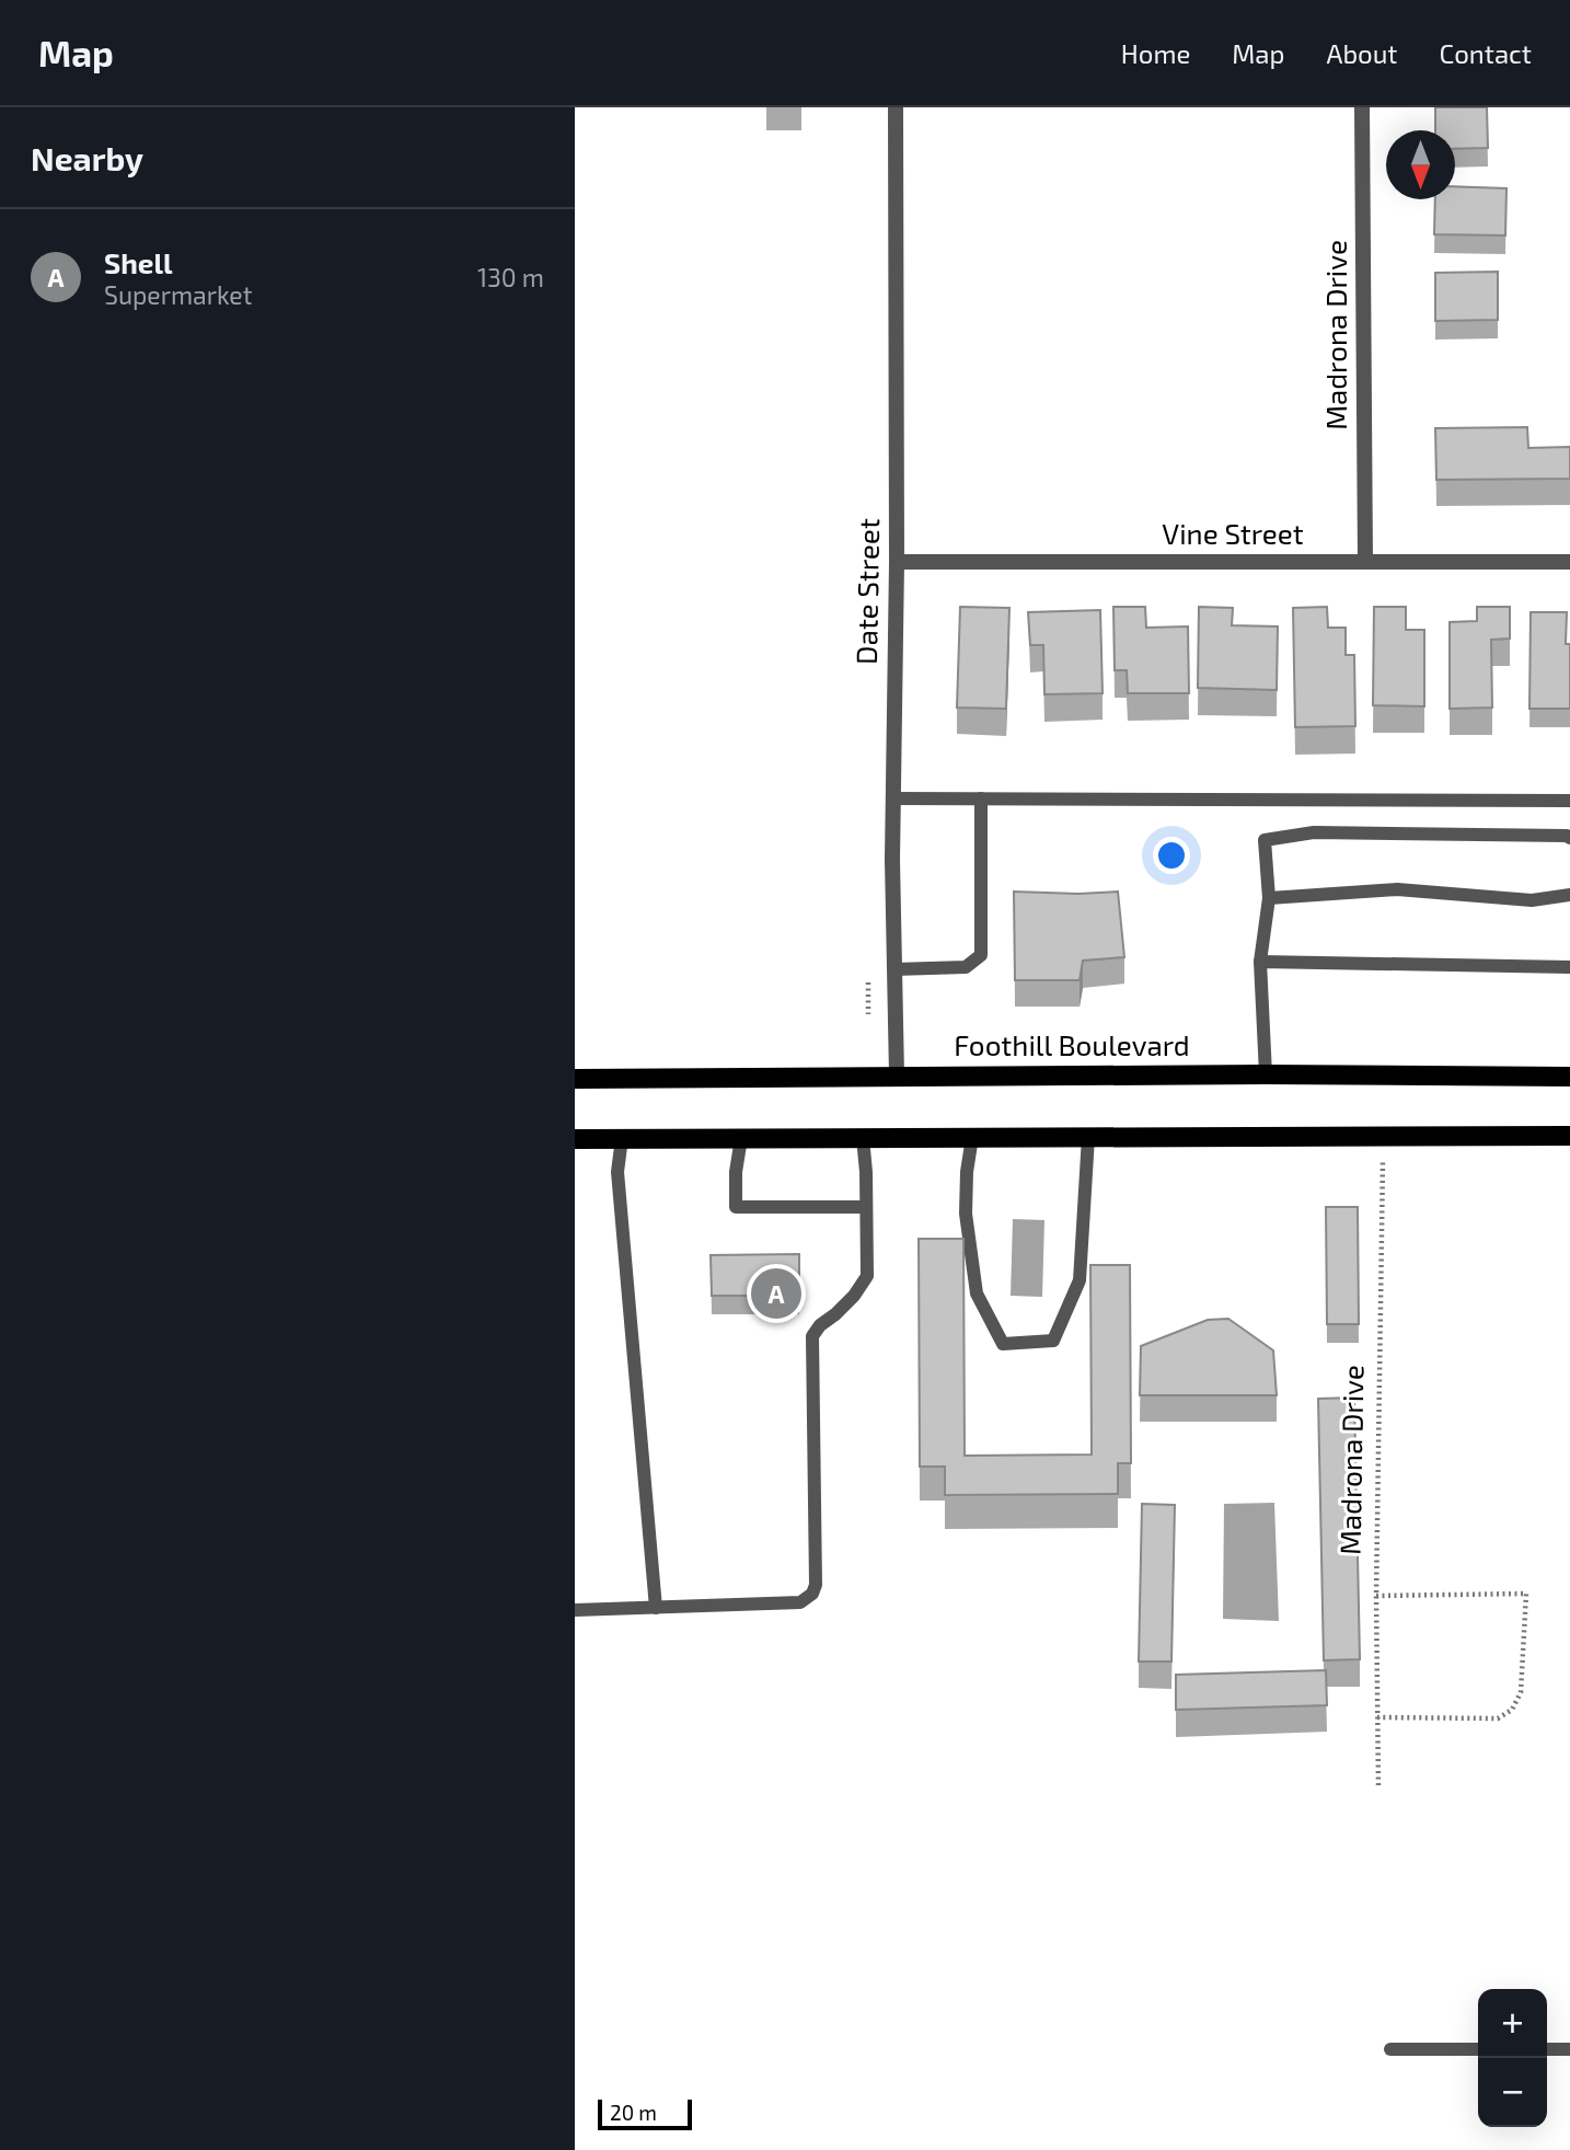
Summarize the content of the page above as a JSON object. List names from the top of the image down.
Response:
{
  "streets": {
    "main road": ["Foothill Boulevard"],
    "street": ["Madrona Drive", "Vine Street", "Date Street"]
  },
  "crossings": [
    ["Madrona Drive", "Vine Street"],
    ["Vine Street", "Date Street"],
    ["Date Street", "Foothill Boulevard"]
  ],
  "scale_bar": "20 m",
  "north": "bottom",
  "page": {
    "header": "Map",
    "nav": [
      "Home",
      "Map",
      "About",
      "Contact"
    ],
    "heading": "Nearby",
    "list": [
      {
        "mark": "A",
        "name": "Shell",
        "note": "Supermarket",
        "value": "130 m"
      }
    ],
    "pins": "A",
    "map_buttons": ["+", "−"],
    "scale": "20 m"
  }
}
